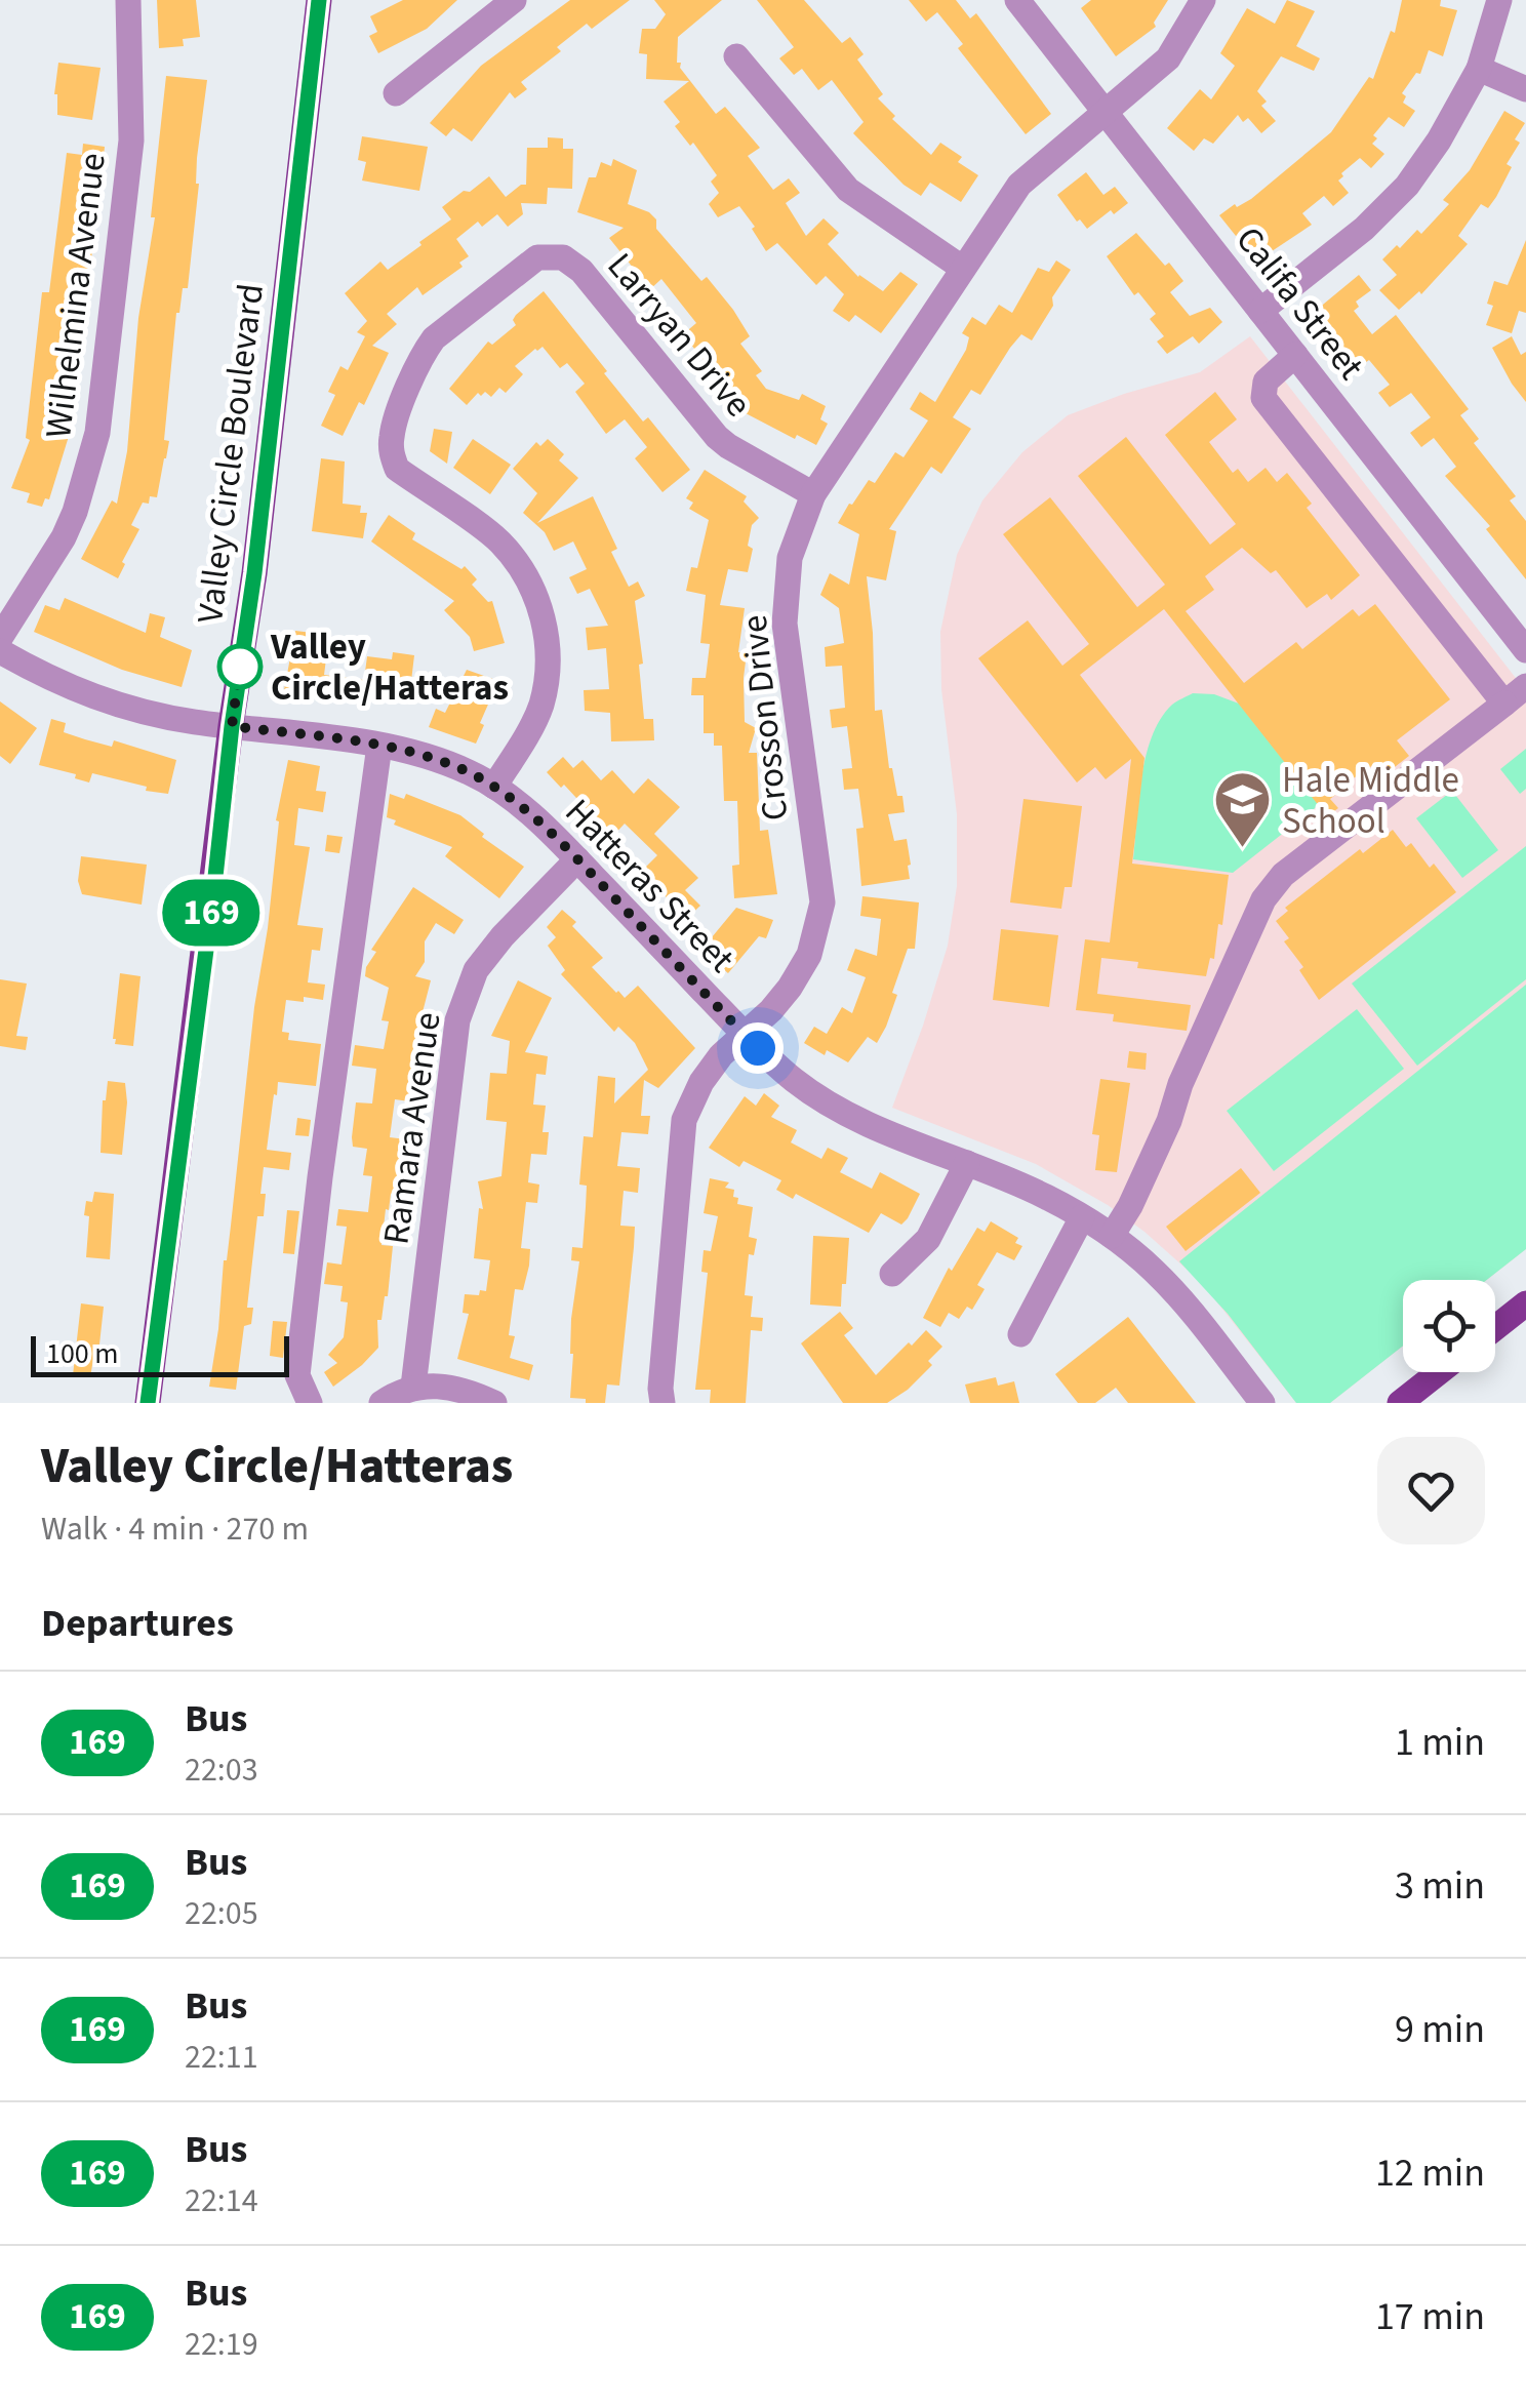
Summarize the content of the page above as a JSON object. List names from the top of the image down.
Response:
{
  "streets": {
    "main road": ["Valley Circle Boulevard"],
    "street": [
      "Wilhelmina Avenue",
      "Califa Street",
      "Larryan Drive",
      "Crosson Drive",
      "Hatteras Street",
      "Ramara Avenue"
    ]
  },
  "crossings": [
    ["Califa Street", "Crosson Drive"],
    ["Larryan Drive", "Crosson Drive"],
    ["Larryan Drive", "Hatteras Street"],
    ["Valley Circle Boulevard", "Hatteras Street"],
    ["Crosson Drive", "Hatteras Street"],
    ["Hatteras Street", "Ramara Avenue"]
  ],
  "places": {
    "other": ["Valley Circle/Hatteras"],
    "school or university": ["Hale Middle School"]
  },
  "lines": ["bus line 169"],
  "scale_bar": "100 m",
  "page": {
    "on_map": "169",
    "scale": "100 m",
    "heading": [
      ["Valley Circle/Hatteras", "Walk · 4 min · 270 m"],
      "Departures"
    ],
    "list": [
      {
        "mark": "169",
        "name": "Bus",
        "note": "22:03",
        "value": "1 min"
      },
      {
        "mark": "169",
        "name": "Bus",
        "note": "22:05",
        "value": "3 min"
      },
      {
        "mark": "169",
        "name": "Bus",
        "note": "22:11",
        "value": "9 min"
      },
      {
        "mark": "169",
        "name": "Bus",
        "note": "22:14",
        "value": "12 min"
      },
      {
        "mark": "169",
        "name": "Bus",
        "note": "22:19",
        "value": "17 min"
      }
    ]
  }
}
